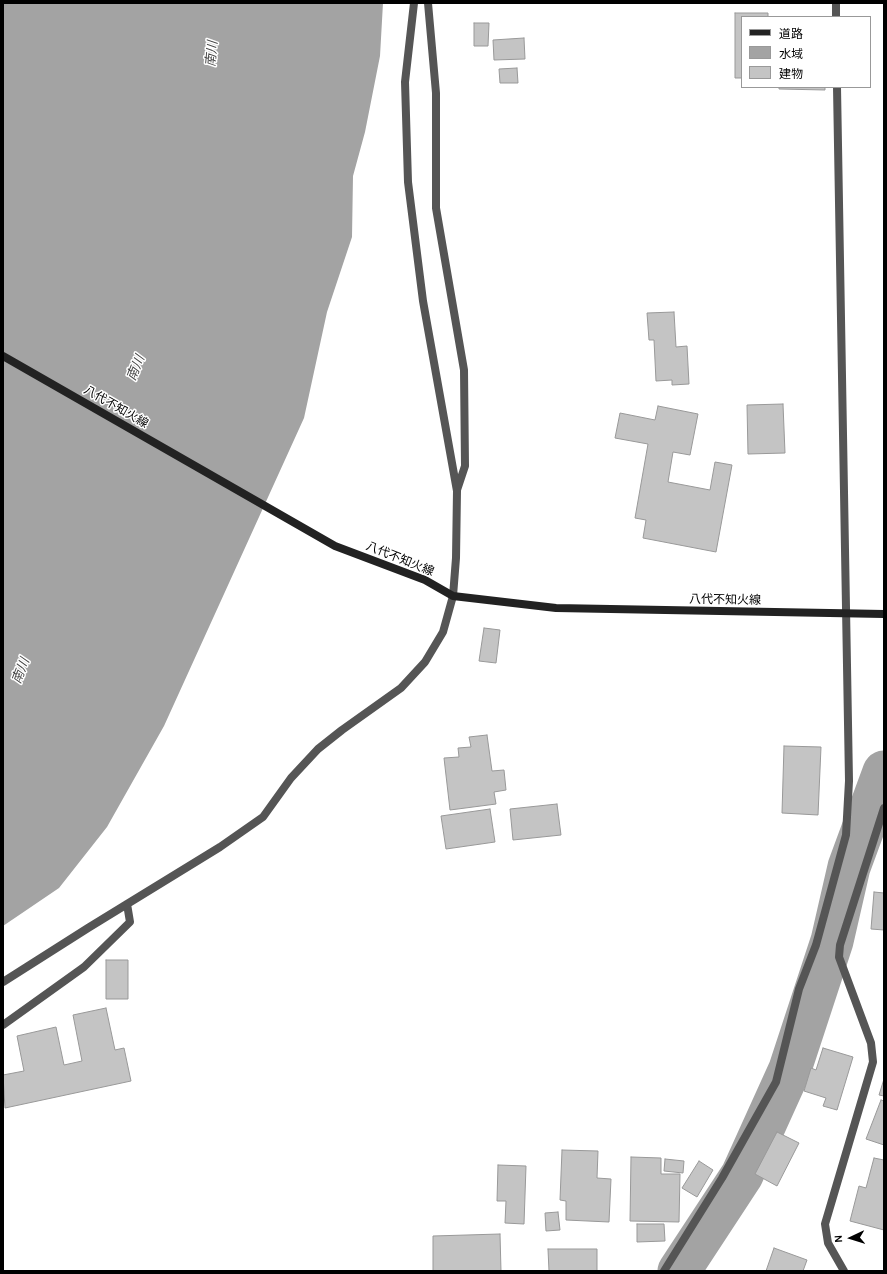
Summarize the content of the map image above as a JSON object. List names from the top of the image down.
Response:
{
  "streets": {
    "main road": ["八代不知火線"]
  },
  "water": ["南川"],
  "legend": ["道路", "水域", "建物"],
  "north": "left"
}
